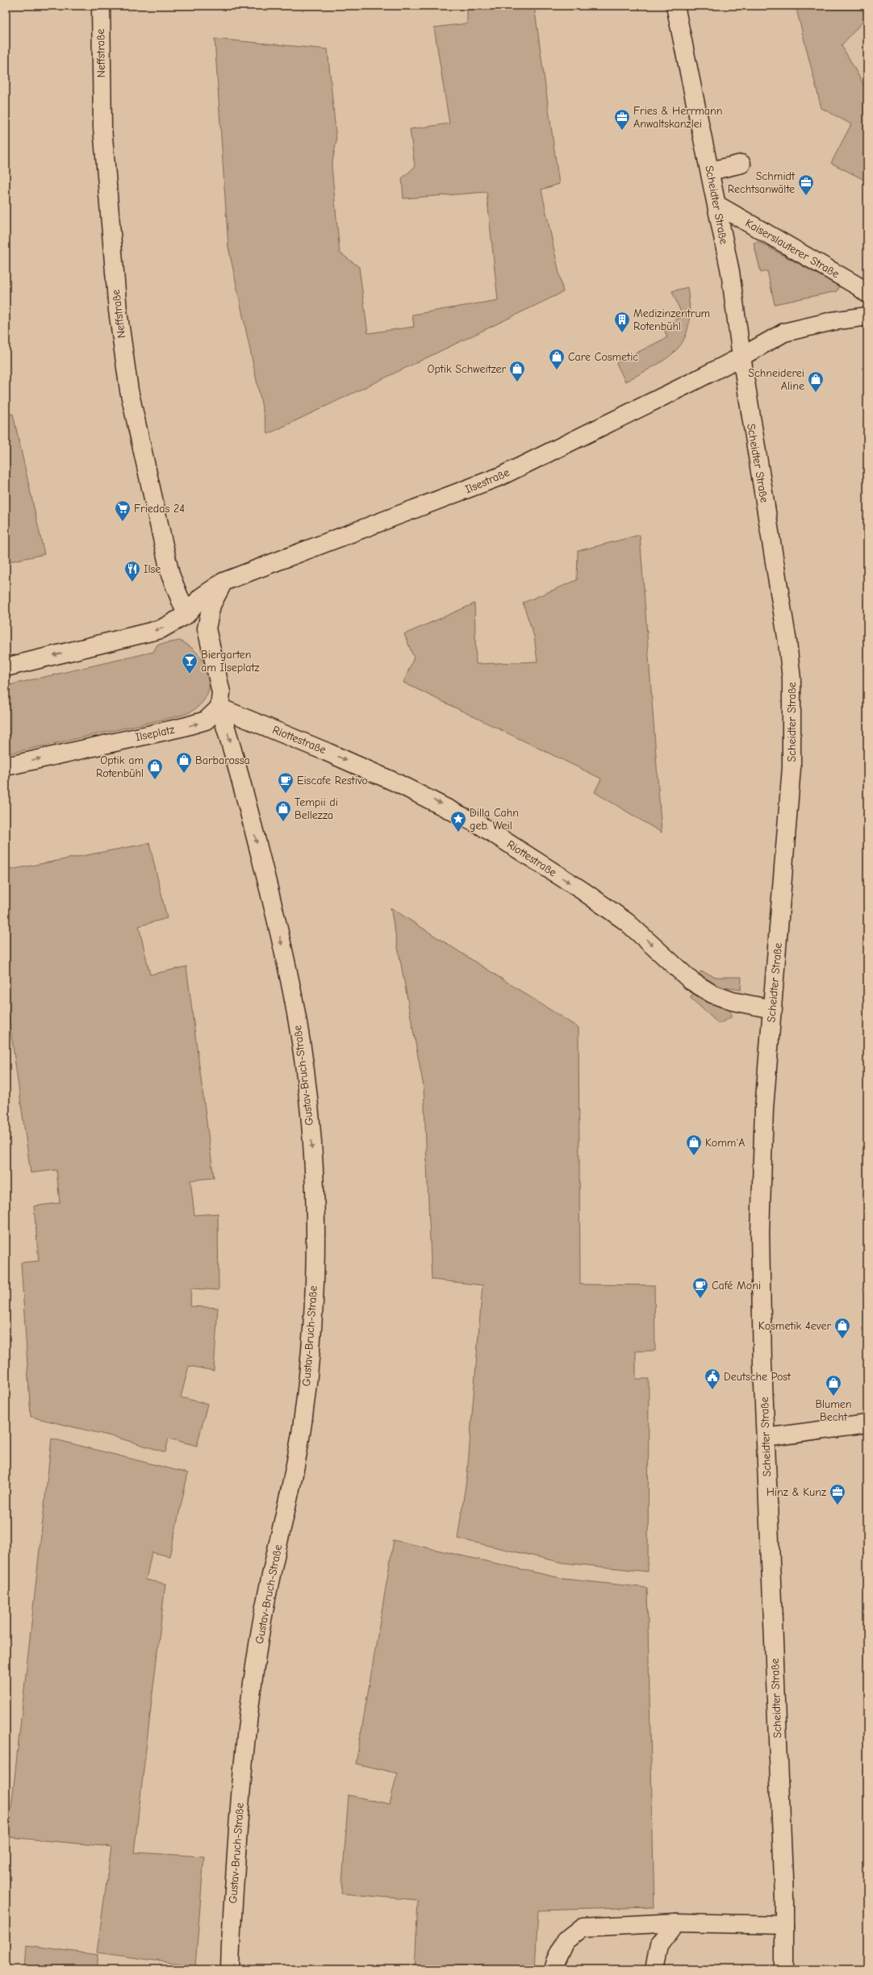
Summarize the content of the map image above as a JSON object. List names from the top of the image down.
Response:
{
  "streets": {
    "street": [
      "Neffstraße",
      "Scheidter Straße",
      "Kaiserslauterer Straße",
      "Ilsestraße",
      "Ilseplatz",
      "Riottestraße",
      "Gustav-Bruch-Straße"
    ]
  },
  "crossings": [
    ["Scheidter Straße", "Kaiserslauterer Straße"],
    ["Scheidter Straße", "Ilsestraße"],
    ["Scheidter Straße", "Riottestraße"],
    ["Ilseplatz", "Riottestraße"],
    ["Ilseplatz", "Gustav-Bruch-Straße"],
    ["Riottestraße", "Gustav-Bruch-Straße"]
  ],
  "one_way": ["Riottestraße", "Gustav-Bruch-Straße"],
  "places": {
    "office": ["Fries & Herrmann Anwaltskanzlei", "Schmidt Rechtsanwälte", "Hinz & Kunz"],
    "building": ["Medizinzentrum Rotenbühl"],
    "shop": [
      "Care Cosmetic",
      "Optik Schweitzer",
      "Schneiderei Aline",
      "Barbarossa",
      "Optik am Rotenbühl",
      "Tempii di Bellezza",
      "Komm'A",
      "Kosmetik 4ever",
      "Blumen Becht"
    ],
    "supermarket": ["Friedas 24"],
    "restaurant": ["Ilse"],
    "bar": ["Biergarten am Ilseplatz"],
    "cafe": ["Eiscafe Restivo", "Café Moni"],
    "place": ["Dilla Cahn geb. Weil"],
    "public building": ["Deutsche Post"]
  }
}
